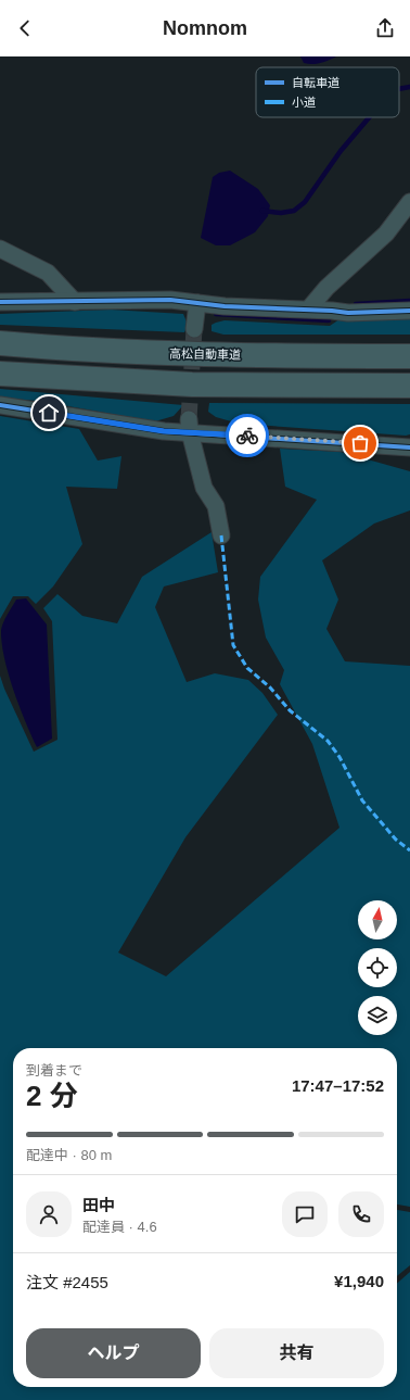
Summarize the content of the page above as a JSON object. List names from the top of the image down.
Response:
{
  "streets": {
    "highway": ["高松自動車道"]
  },
  "legend": ["自転車道", "小道"],
  "north": "top",
  "page": {
    "header": "Nomnom",
    "heading": ["2 分", "到着まで", "17:47–17:52"],
    "panel": [
      "田中",
      "配達員 · 4.6",
      "注文 #2455",
      "¥1,940"
    ],
    "bar": "配達中 · 80 m",
    "buttons": ["ヘルプ", "共有"]
  }
}
